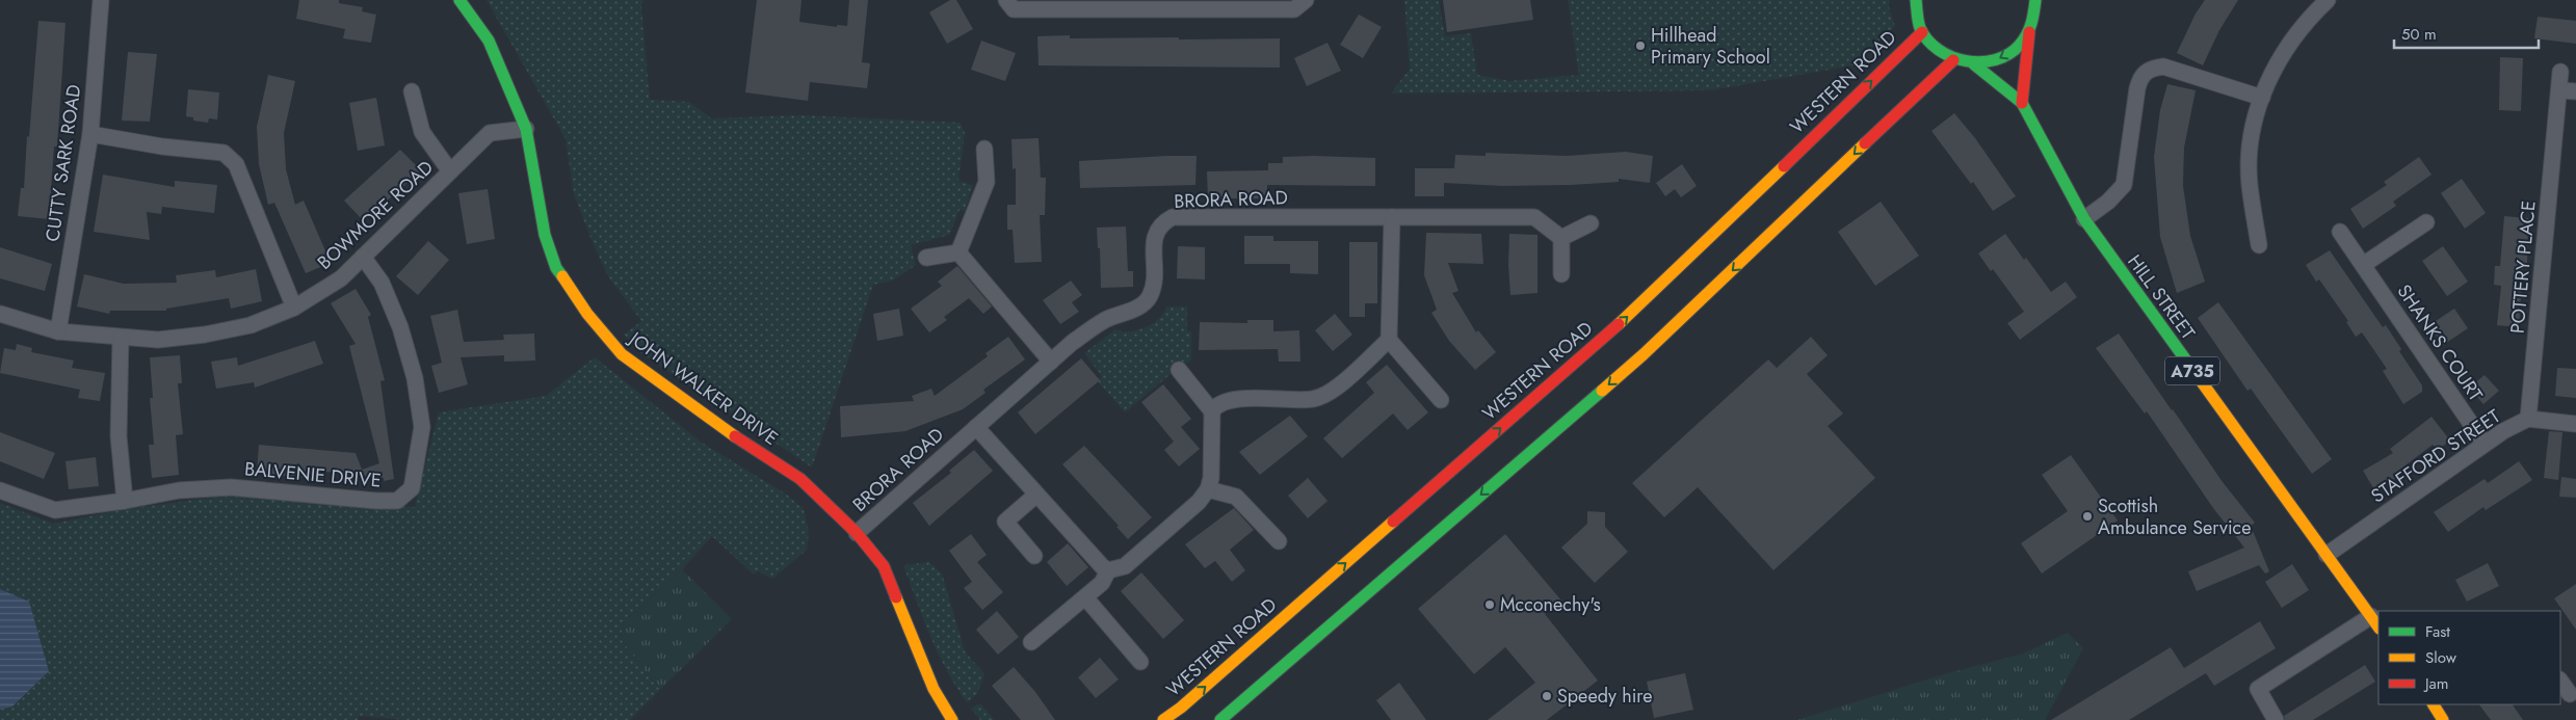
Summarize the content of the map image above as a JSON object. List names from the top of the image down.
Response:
{
  "streets": {
    "main road": [
      "WESTERN ROAD",
      "HILL STREET",
      "A735",
      "JOHN WALKER DRIVE"
    ],
    "street": [
      "CUTTY SARK ROAD",
      "BRORA ROAD",
      "BOWMORE ROAD",
      "POTTERY PLACE",
      "SHANKS COURT",
      "STAFFORD STREET",
      "BALVENIE DRIVE"
    ]
  },
  "crossings": [
    ["WESTERN ROAD", "A735"],
    ["CUTTY SARK ROAD", "BOWMORE ROAD"],
    ["BRORA ROAD", "JOHN WALKER DRIVE"],
    ["BOWMORE ROAD", "JOHN WALKER DRIVE"],
    ["BOWMORE ROAD", "BALVENIE DRIVE"],
    ["POTTERY PLACE", "STAFFORD STREET"],
    ["HILL STREET", "A735"],
    ["HILL STREET", "STAFFORD STREET"],
    ["SHANKS COURT", "STAFFORD STREET"]
  ],
  "places": [
    "Hillhead Primary School",
    "Scottish Ambulance Service",
    "Mcconechy's",
    "Speedy hire"
  ],
  "legend": ["Fast", "Slow", "Jam"],
  "scale_bar": "50 m"
}
